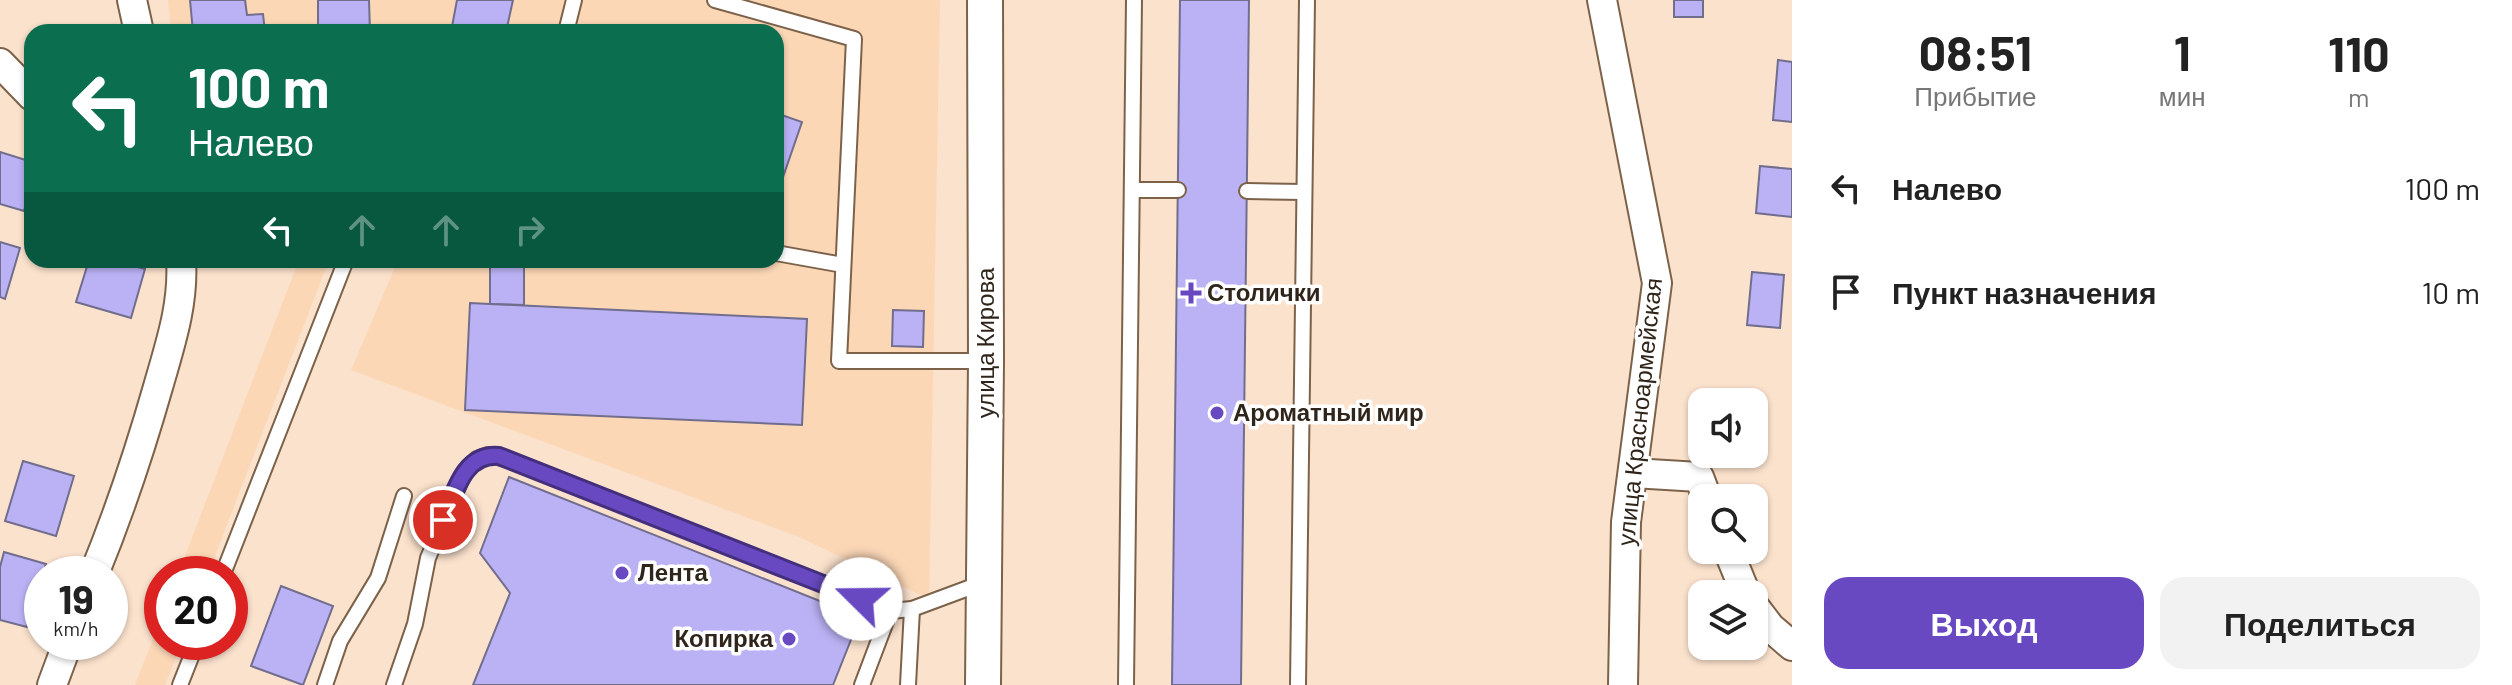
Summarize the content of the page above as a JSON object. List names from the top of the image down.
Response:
{
  "streets": {
    "street": ["улица Кирова", "улица Красноармейская"]
  },
  "places": {
    "health": ["Столички"],
    "other": ["Ароматный мир", "Лента", "Копирка"]
  },
  "page": {
    "eta": [
      "08:51",
      "Прибытие",
      "1",
      "мин",
      "110",
      "m"
    ],
    "turn": ["100 m", "Налево"],
    "list": [
      {
        "name": "Налево",
        "value": "100 m"
      },
      {
        "name": "Пункт назначения",
        "value": "10 m"
      }
    ],
    "speed": "19 km/h",
    "limit": "20",
    "buttons": ["Выход", "Поделиться"]
  }
}
